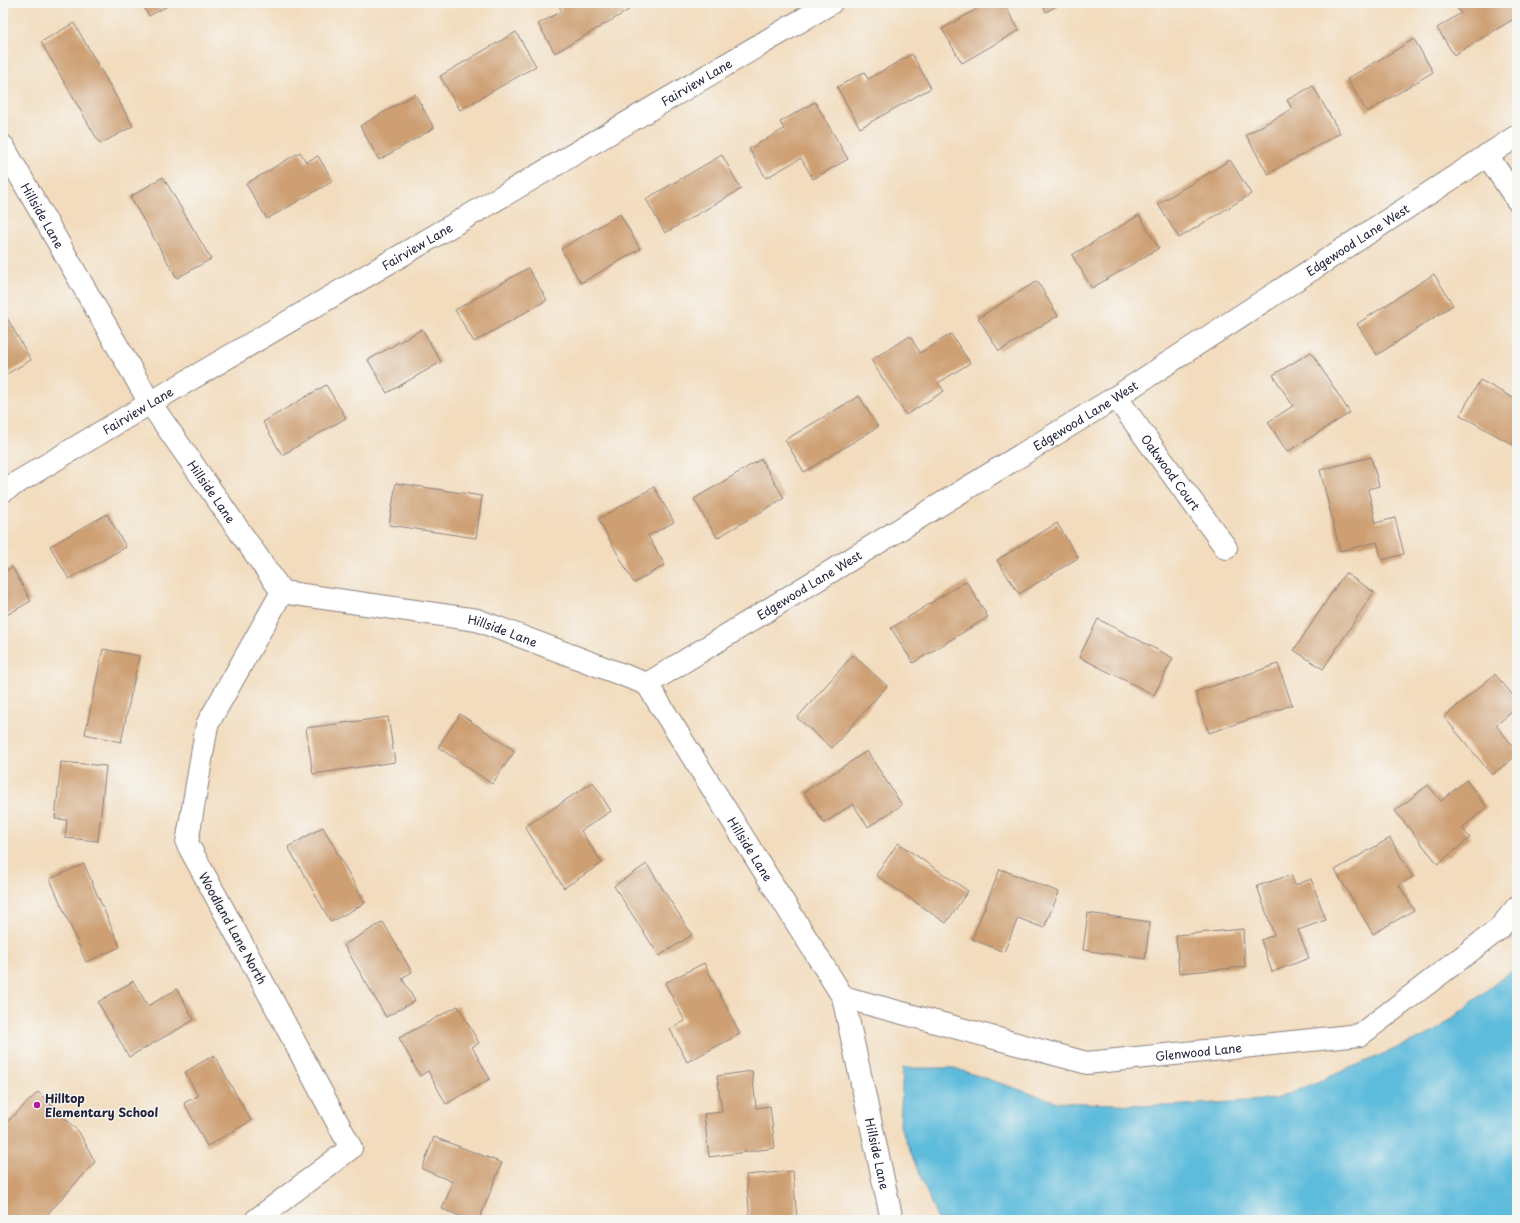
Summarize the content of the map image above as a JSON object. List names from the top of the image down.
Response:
{
  "streets": {
    "street": [
      "Fairview Lane",
      "Hillside Lane",
      "Edgewood Lane West",
      "Oakwood Court",
      "Woodland Lane North",
      "Glenwood Lane"
    ]
  },
  "crossings": [
    ["Fairview Lane", "Hillside Lane"],
    ["Hillside Lane", "Edgewood Lane West"],
    ["Hillside Lane", "Woodland Lane North"],
    ["Hillside Lane", "Glenwood Lane"],
    ["Edgewood Lane West", "Oakwood Court"]
  ],
  "places": ["Hilltop Elementary School"]
}
